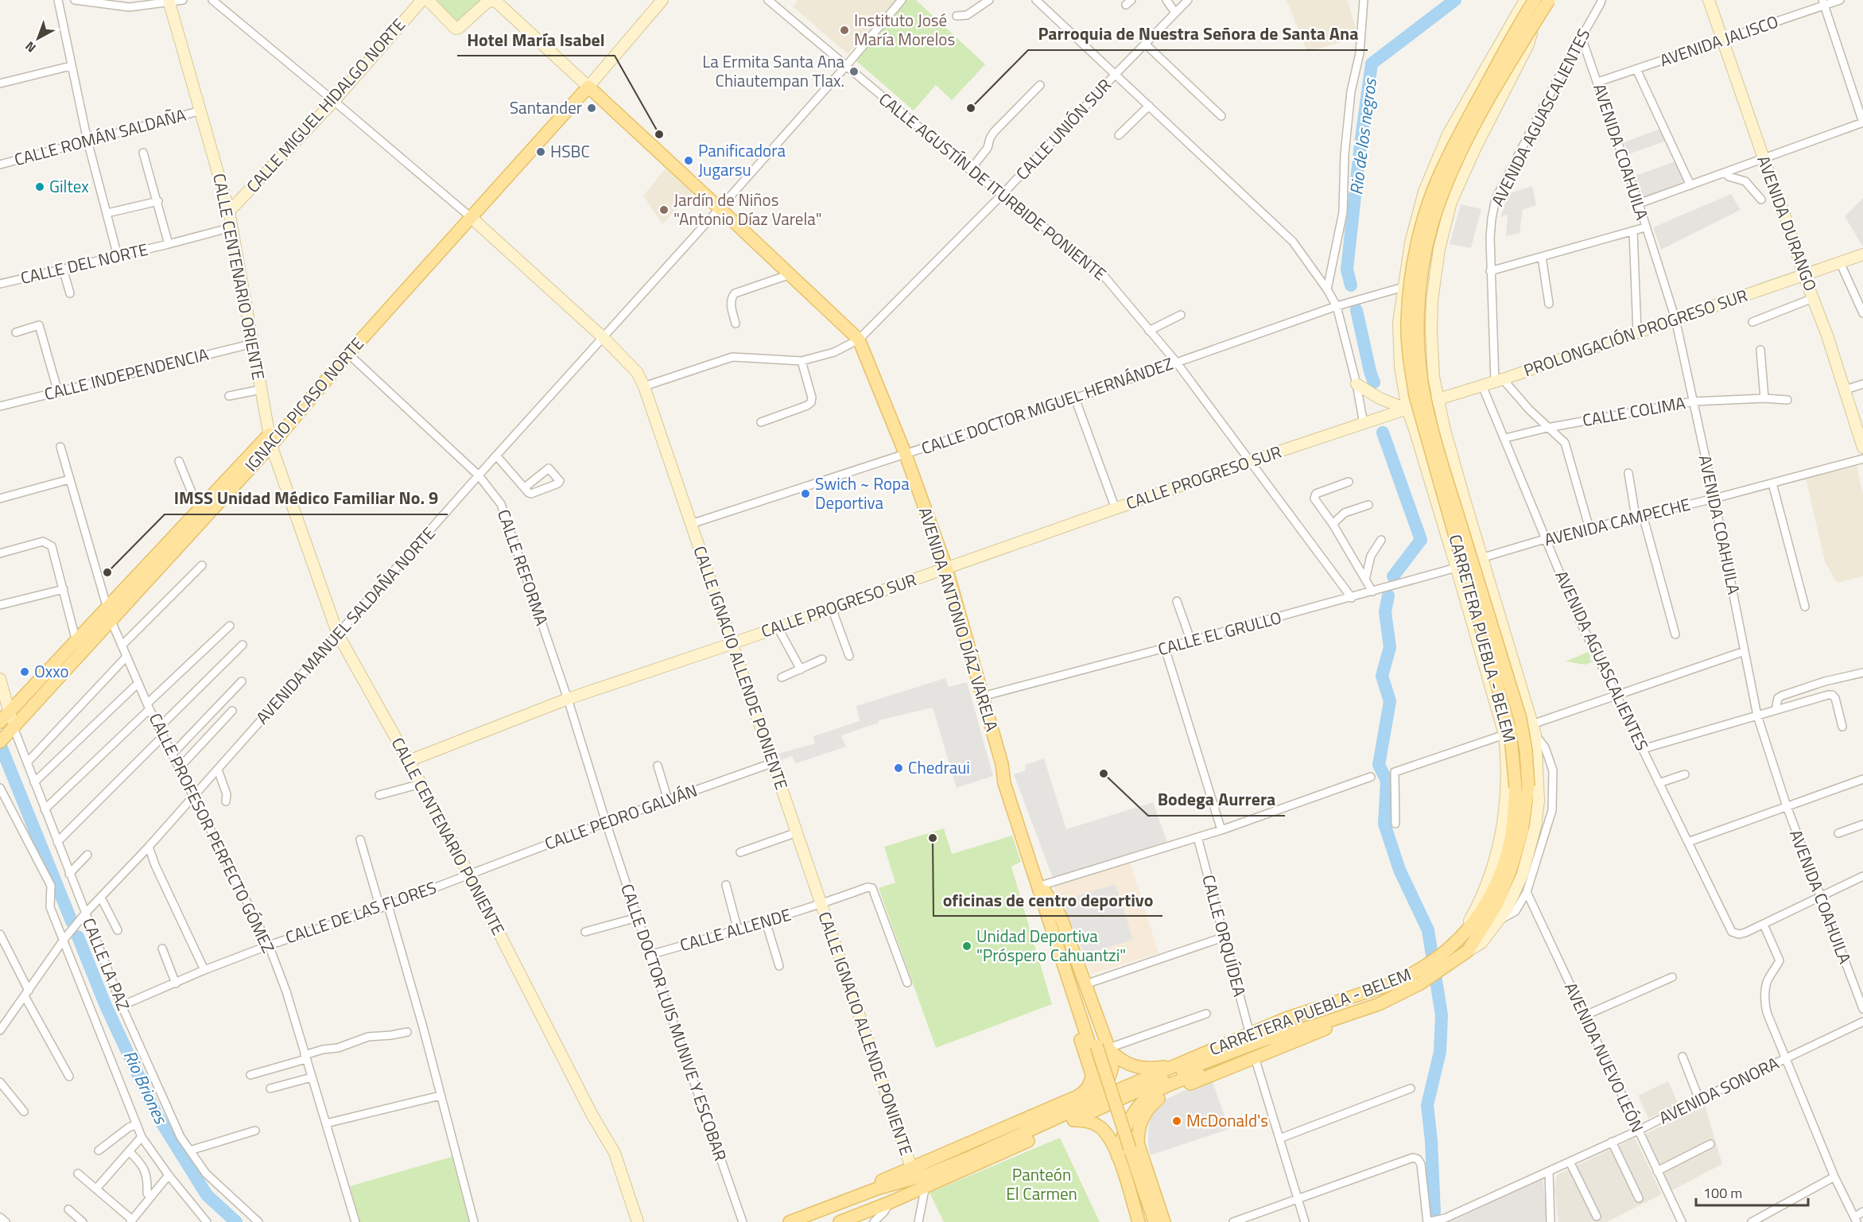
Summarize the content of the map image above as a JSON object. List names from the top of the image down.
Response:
{
  "streets": {
    "main road": ["IGNACIO PICASO NORTE", "AVENIDA ANTONIO DÍAZ VARELA", "CARRETERA PUEBLA - BELEM"],
    "street": [
      "AVENIDA JALISCO",
      "CALLE MIGUEL HIDALGO NORTE",
      "AVENIDA AGUASCALIENTES",
      "CALLE UNIÓN SUR",
      "CALLE ROMÁN SALDAÑA",
      "AVENIDA COAHUILA",
      "CALLE AGUSTÍN DE ITURBIDE PONIENTE",
      "AVENIDA DURANGO",
      "CALLE DEL NORTE",
      "CALLE CENTENARIO ORIENTE",
      "PROLONGACIÓN PROGRESO SUR",
      "CALLE INDEPENDENCIA",
      "CALLE DOCTOR MIGUEL HERNÁNDEZ",
      "CALLE COLIMA",
      "CALLE PROGRESO SUR",
      "AVENIDA CAMPECHE",
      "CALLE REFORMA",
      "AVENIDA MANUEL SALDAÑA NORTE",
      "CALLE EL GRULLO",
      "CALLE IGNACIO ALLENDE PONIENTE",
      "CALLE PEDRO GALVÁN",
      "CALLE PROFESOR PERFECTO GÓMEZ",
      "CALLE CENTENARIO PONIENTE",
      "CALLE DE LAS FLORES",
      "CALLE ALLENDE",
      "CALLE ORQUÍDEA",
      "CALLE LA PAZ",
      "CALLE DOCTOR LUIS MUNIVE Y ESCOBAR",
      "AVENIDA NUEVO LEÓN",
      "AVENIDA SONORA"
    ]
  },
  "crossings": [
    ["AVENIDA JALISCO", "AVENIDA COAHUILA"],
    ["AVENIDA JALISCO", "AVENIDA DURANGO"],
    ["CALLE MIGUEL HIDALGO NORTE", "CALLE CENTENARIO ORIENTE"],
    ["AVENIDA AGUASCALIENTES", "AVENIDA COAHUILA"],
    ["AVENIDA AGUASCALIENTES", "PROLONGACIÓN PROGRESO SUR"],
    ["AVENIDA AGUASCALIENTES", "CALLE COLIMA"],
    ["AVENIDA AGUASCALIENTES", "AVENIDA CAMPECHE"],
    ["CALLE UNIÓN SUR", "CALLE AGUSTÍN DE ITURBIDE PONIENTE"],
    ["CALLE UNIÓN SUR", "AVENIDA ANTONIO DÍAZ VARELA"],
    ["CALLE UNIÓN SUR", "CALLE IGNACIO ALLENDE PONIENTE"],
    ["CALLE ROMÁN SALDAÑA", "CALLE CENTENARIO ORIENTE"],
    ["AVENIDA COAHUILA", "PROLONGACIÓN PROGRESO SUR"],
    ["AVENIDA COAHUILA", "CALLE COLIMA"],
    ["AVENIDA COAHUILA", "AVENIDA CAMPECHE"],
    ["CALLE AGUSTÍN DE ITURBIDE PONIENTE", "CALLE DOCTOR MIGUEL HERNÁNDEZ"],
    ["CALLE AGUSTÍN DE ITURBIDE PONIENTE", "CALLE PROGRESO SUR"],
    ["CALLE AGUSTÍN DE ITURBIDE PONIENTE", "AVENIDA MANUEL SALDAÑA NORTE"],
    ["CALLE AGUSTÍN DE ITURBIDE PONIENTE", "CALLE EL GRULLO"],
    ["AVENIDA DURANGO", "PROLONGACIÓN PROGRESO SUR"],
    ["CALLE DEL NORTE", "CALLE CENTENARIO ORIENTE"],
    ["CALLE CENTENARIO ORIENTE", "CALLE INDEPENDENCIA"],
    ["CALLE CENTENARIO ORIENTE", "IGNACIO PICASO NORTE"],
    ["CALLE CENTENARIO ORIENTE", "CALLE CENTENARIO PONIENTE"],
    ["PROLONGACIÓN PROGRESO SUR", "CALLE PROGRESO SUR"],
    ["PROLONGACIÓN PROGRESO SUR", "CARRETERA PUEBLA - BELEM"],
    ["IGNACIO PICASO NORTE", "CALLE REFORMA"],
    ["IGNACIO PICASO NORTE", "AVENIDA ANTONIO DÍAZ VARELA"],
    ["IGNACIO PICASO NORTE", "CALLE IGNACIO ALLENDE PONIENTE"],
    ["IGNACIO PICASO NORTE", "CALLE PROFESOR PERFECTO GÓMEZ"],
    ["IGNACIO PICASO NORTE", "CALLE CENTENARIO PONIENTE"],
    ["IGNACIO PICASO NORTE", "CALLE LA PAZ"],
    ["CALLE DOCTOR MIGUEL HERNÁNDEZ", "AVENIDA ANTONIO DÍAZ VARELA"],
    ["CALLE DOCTOR MIGUEL HERNÁNDEZ", "CALLE IGNACIO ALLENDE PONIENTE"],
    ["CALLE PROGRESO SUR", "CALLE REFORMA"],
    ["CALLE PROGRESO SUR", "AVENIDA ANTONIO DÍAZ VARELA"],
    ["CALLE PROGRESO SUR", "CALLE IGNACIO ALLENDE PONIENTE"],
    ["CALLE PROGRESO SUR", "CALLE CENTENARIO PONIENTE"],
    ["AVENIDA CAMPECHE", "CALLE EL GRULLO"],
    ["AVENIDA CAMPECHE", "CARRETERA PUEBLA - BELEM"],
    ["CALLE REFORMA", "AVENIDA MANUEL SALDAÑA NORTE"],
    ["CALLE REFORMA", "CALLE PEDRO GALVÁN"],
    ["CALLE REFORMA", "CALLE DOCTOR LUIS MUNIVE Y ESCOBAR"],
    ["AVENIDA ANTONIO DÍAZ VARELA", "AVENIDA MANUEL SALDAÑA NORTE"],
    ["AVENIDA ANTONIO DÍAZ VARELA", "CALLE EL GRULLO"],
    ["AVENIDA MANUEL SALDAÑA NORTE", "CALLE IGNACIO ALLENDE PONIENTE"],
    ["AVENIDA MANUEL SALDAÑA NORTE", "CALLE PROFESOR PERFECTO GÓMEZ"],
    ["AVENIDA MANUEL SALDAÑA NORTE", "CALLE CENTENARIO PONIENTE"],
    ["AVENIDA MANUEL SALDAÑA NORTE", "CALLE LA PAZ"],
    ["CARRETERA PUEBLA - BELEM", "CALLE ORQUÍDEA"],
    ["CALLE IGNACIO ALLENDE PONIENTE", "CALLE PEDRO GALVÁN"],
    ["CALLE IGNACIO ALLENDE PONIENTE", "CALLE ALLENDE"],
    ["CALLE PEDRO GALVÁN", "CALLE CENTENARIO PONIENTE"],
    ["CALLE PEDRO GALVÁN", "CALLE DE LAS FLORES"],
    ["CALLE PEDRO GALVÁN", "CALLE DOCTOR LUIS MUNIVE Y ESCOBAR"],
    ["CALLE PROFESOR PERFECTO GÓMEZ", "CALLE DE LAS FLORES"],
    ["CALLE CENTENARIO PONIENTE", "CALLE DE LAS FLORES"],
    ["CALLE DE LAS FLORES", "CALLE LA PAZ"],
    ["CALLE ALLENDE", "CALLE DOCTOR LUIS MUNIVE Y ESCOBAR"],
    ["AVENIDA NUEVO LEÓN", "AVENIDA SONORA"]
  ],
  "water": ["Rio de los negros", "Rio Briones"],
  "parks": ["Panteón El Carmen"],
  "places": [
    "Instituto José María Morelos",
    "La Ermita Santa Ana Chiautempan Tlax.",
    "Santander",
    "Parroquia de Nuestra Señora de Santa Ana",
    "Hotel María Isabel",
    "HSBC",
    "Panificadora Jugarsu",
    "Giltex",
    "Jardín de Niños \"Antonio Díaz Varela\"",
    "Swich ~ Ropa Deportiva",
    "IMSS Unidad Médico Familiar No. 9",
    "Oxxo",
    "Chedraui",
    "Bodega Aurrera",
    "oficinas de centro deportivo",
    "Unidad Deportiva \"Próspero Cahuantzi\"",
    "McDonald's"
  ],
  "scale_bar": "100 m",
  "north": "bottom left"
}
